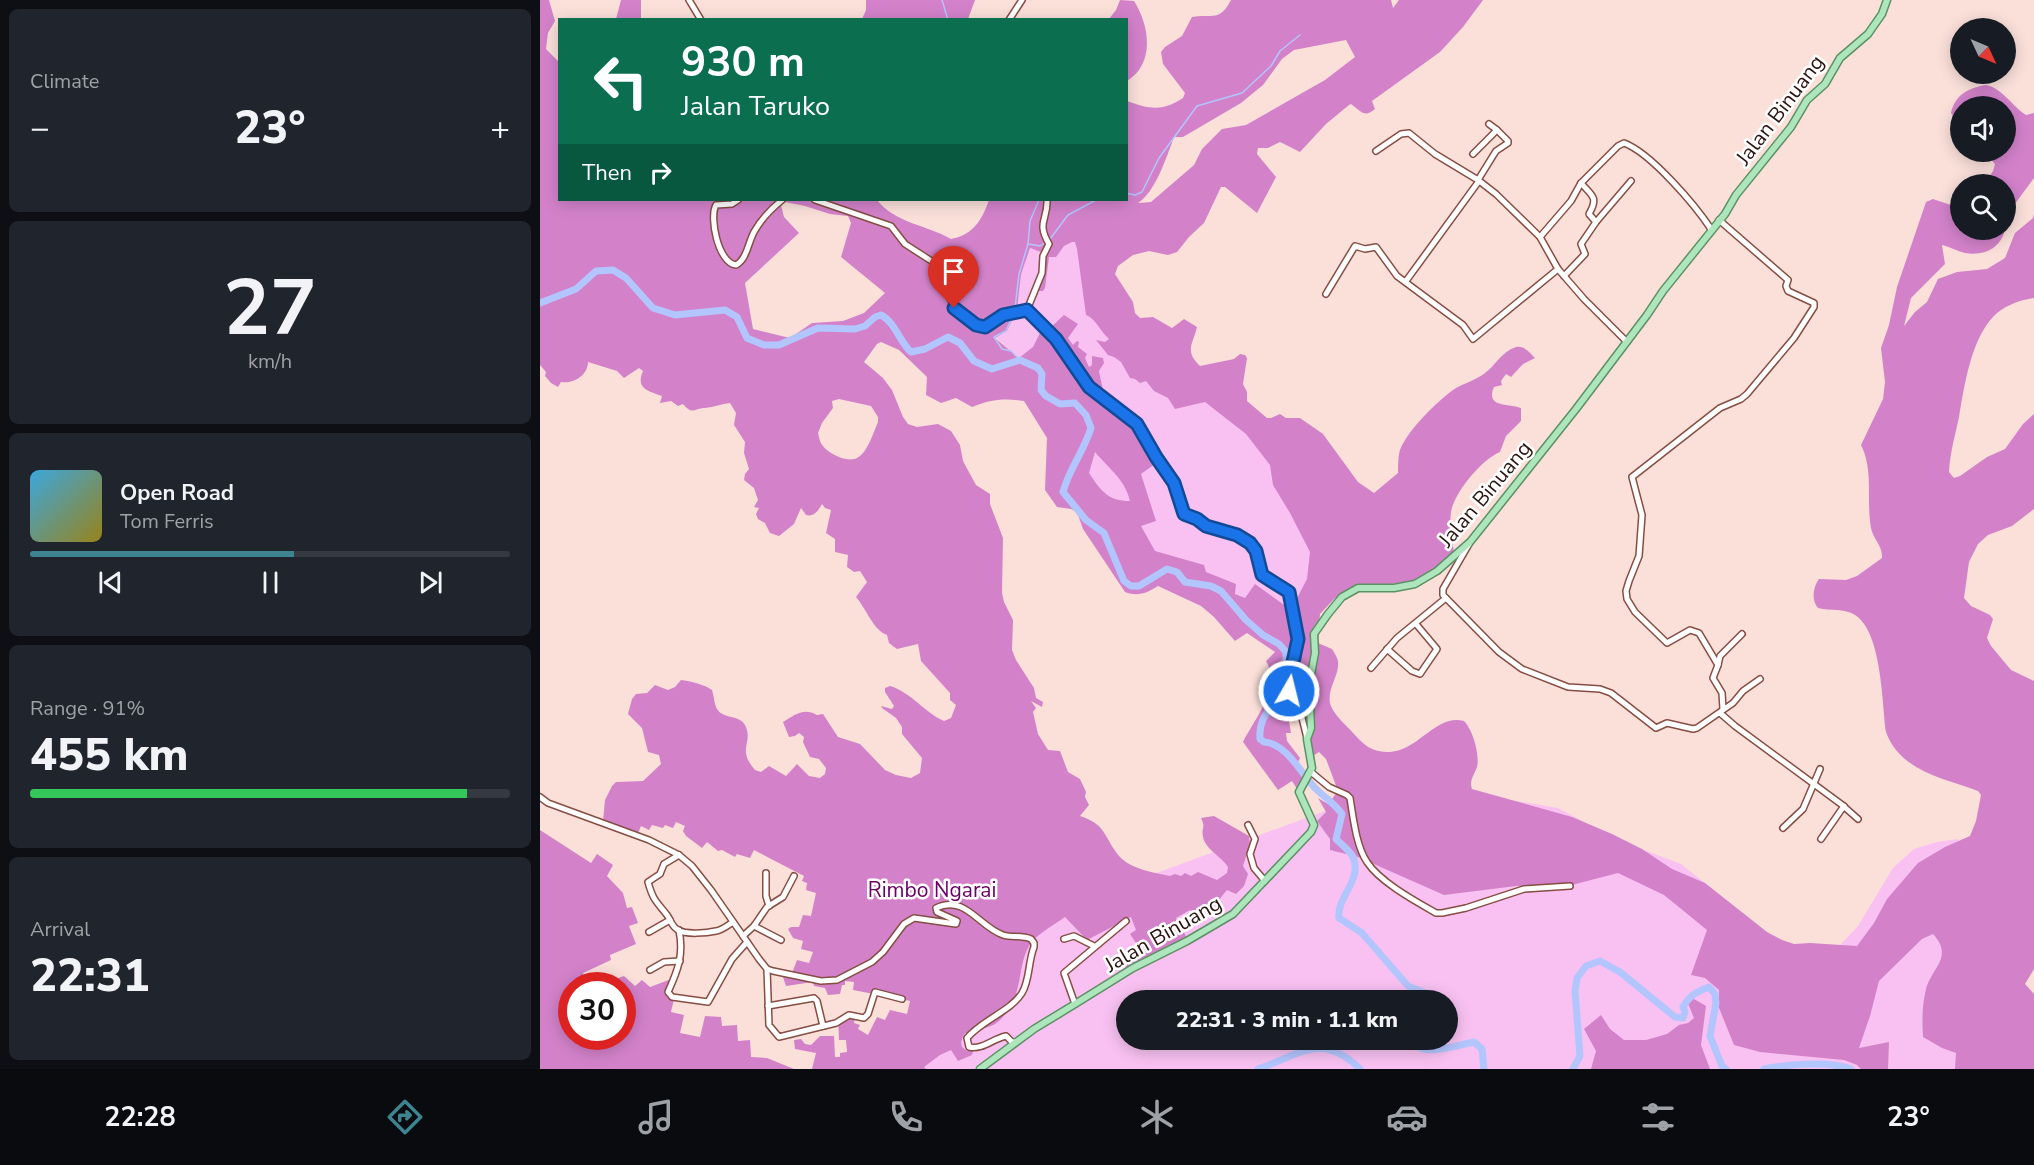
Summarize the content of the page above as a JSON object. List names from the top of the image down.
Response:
{
  "streets": {
    "main road": ["Jalan Binuang"]
  },
  "parks": ["Rimbo Ngarai"],
  "north": "bottom right",
  "page": {
    "tile": [
      "Climate",
      ["27", "km/h"],
      ["Range · 91%", "455 km"],
      ["Arrival", "22:31"]
    ],
    "turn": ["930 m", "Jalan Taruko"],
    "heat": ["−", "23°", "+"],
    "then": "Then",
    "song": ["Open Road", "Tom Ferris"],
    "limit": "30",
    "trip": "22:31 · 3 min · 1.1 km",
    "tabs": ["22:28", "23°"]
  }
}
